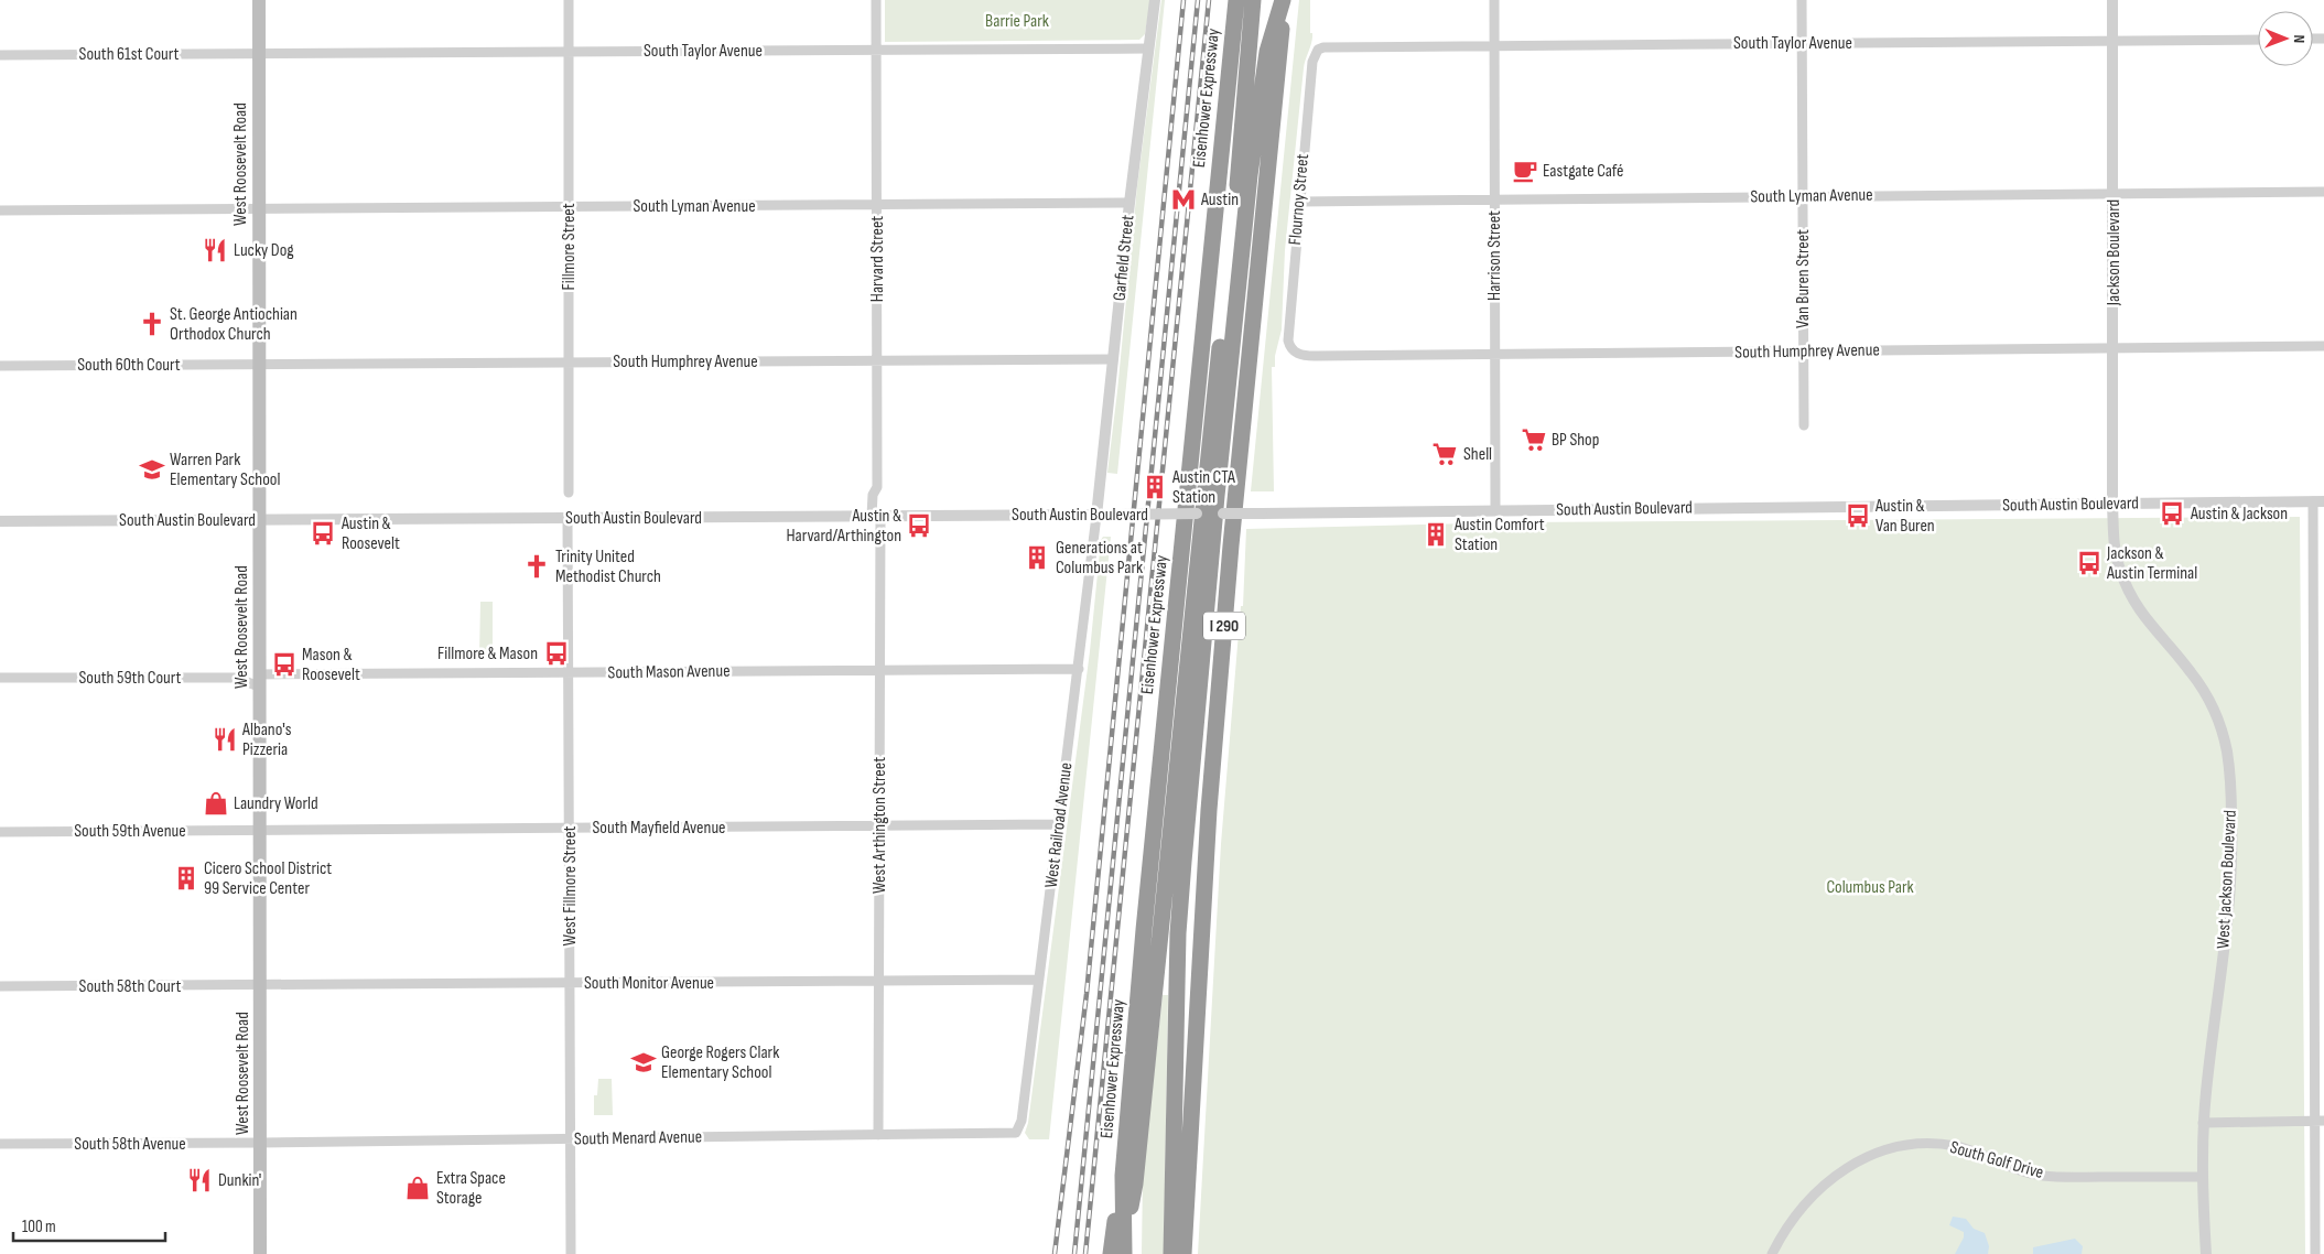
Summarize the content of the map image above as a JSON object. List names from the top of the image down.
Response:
{
  "streets": {
    "highway": ["Eisenhower Expressway", "I 290"],
    "main road": ["West Roosevelt Road"],
    "street": [
      "South Taylor Avenue",
      "South 61st Court",
      "South Lyman Avenue",
      "Flournoy Street",
      "Fillmore Street",
      "Jackson Boulevard",
      "Harrison Street",
      "Garfield Street",
      "Harvard Street",
      "Van Buren Street",
      "South Humphrey Avenue",
      "South 60th Court",
      "South Austin Boulevard",
      "South Mason Avenue",
      "South 59th Court",
      "West Arthington Street",
      "West Railroad Avenue",
      "South Mayfield Avenue",
      "South 59th Avenue",
      "West Jackson Boulevard",
      "West Fillmore Street",
      "South Monitor Avenue",
      "South 58th Court",
      "South Menard Avenue",
      "South 58th Avenue",
      "South Golf Drive"
    ]
  },
  "crossings": [
    ["South Taylor Avenue", "South 61st Court"],
    ["South Taylor Avenue", "West Roosevelt Road"],
    ["South Taylor Avenue", "Flournoy Street"],
    ["South Taylor Avenue", "Fillmore Street"],
    ["South Taylor Avenue", "Jackson Boulevard"],
    ["South Taylor Avenue", "Harrison Street"],
    ["South Taylor Avenue", "Garfield Street"],
    ["South Taylor Avenue", "Harvard Street"],
    ["South Taylor Avenue", "Van Buren Street"],
    ["South 61st Court", "West Roosevelt Road"],
    ["West Roosevelt Road", "South Lyman Avenue"],
    ["West Roosevelt Road", "South Humphrey Avenue"],
    ["West Roosevelt Road", "South 60th Court"],
    ["West Roosevelt Road", "South Austin Boulevard"],
    ["West Roosevelt Road", "South Mason Avenue"],
    ["West Roosevelt Road", "South 59th Court"],
    ["West Roosevelt Road", "South Mayfield Avenue"],
    ["West Roosevelt Road", "South 59th Avenue"],
    ["West Roosevelt Road", "South Monitor Avenue"],
    ["West Roosevelt Road", "South 58th Court"],
    ["West Roosevelt Road", "South Menard Avenue"],
    ["West Roosevelt Road", "South 58th Avenue"],
    ["South Lyman Avenue", "Flournoy Street"],
    ["South Lyman Avenue", "Fillmore Street"],
    ["South Lyman Avenue", "Jackson Boulevard"],
    ["South Lyman Avenue", "Harrison Street"],
    ["South Lyman Avenue", "Garfield Street"],
    ["South Lyman Avenue", "Harvard Street"],
    ["South Lyman Avenue", "Van Buren Street"],
    ["Flournoy Street", "South Humphrey Avenue"],
    ["Fillmore Street", "South Humphrey Avenue"],
    ["Jackson Boulevard", "South Humphrey Avenue"],
    ["Jackson Boulevard", "South Austin Boulevard"],
    ["Jackson Boulevard", "West Jackson Boulevard"],
    ["Harrison Street", "South Humphrey Avenue"],
    ["Harrison Street", "South Austin Boulevard"],
    ["Garfield Street", "South Humphrey Avenue"],
    ["Garfield Street", "South Austin Boulevard"],
    ["Garfield Street", "West Railroad Avenue"],
    ["Harvard Street", "South Humphrey Avenue"],
    ["Harvard Street", "South Austin Boulevard"],
    ["Harvard Street", "West Arthington Street"],
    ["Van Buren Street", "South Humphrey Avenue"],
    ["South Humphrey Avenue", "South 60th Court"],
    ["South Austin Boulevard", "West Arthington Street"],
    ["South Austin Boulevard", "West Railroad Avenue"],
    ["South Austin Boulevard", "West Jackson Boulevard"],
    ["South Austin Boulevard", "West Fillmore Street"],
    ["South Mason Avenue", "South 59th Court"],
    ["South Mason Avenue", "West Arthington Street"],
    ["South Mason Avenue", "West Railroad Avenue"],
    ["South Mason Avenue", "West Fillmore Street"],
    ["West Arthington Street", "South Mayfield Avenue"],
    ["West Arthington Street", "South Monitor Avenue"],
    ["West Arthington Street", "South Menard Avenue"],
    ["West Railroad Avenue", "South Mayfield Avenue"],
    ["West Railroad Avenue", "South Monitor Avenue"],
    ["West Railroad Avenue", "South Menard Avenue"],
    ["South Mayfield Avenue", "South 59th Avenue"],
    ["South Mayfield Avenue", "West Fillmore Street"],
    ["West Jackson Boulevard", "South Golf Drive"],
    ["West Fillmore Street", "South Monitor Avenue"],
    ["West Fillmore Street", "South Menard Avenue"],
    ["South Monitor Avenue", "South 58th Court"],
    ["South Menard Avenue", "South 58th Avenue"]
  ],
  "parks": ["Barrie Park", "Columbus Park"],
  "places": {
    "cafe": ["Eastgate Café"],
    "metro station": ["Austin"],
    "restaurant": ["Lucky Dog", "Albano's Pizzeria", "Dunkin'"],
    "church": ["St. George Antiochian Orthodox Church", "Trinity United Methodist Church"],
    "supermarket": ["BP Shop", "Shell"],
    "school or university": ["Warren Park Elementary School", "George Rogers Clark Elementary School"],
    "building": [
      "Austin CTA Station",
      "Austin Comfort Station",
      "Generations at Columbus Park",
      "Cicero School District 99 Service Center"
    ],
    "bus stop": [
      "Austin & Jackson",
      "Austin & Van Buren",
      "Austin & Harvard/Arthington",
      "Austin & Roosevelt",
      "Jackson & Austin Terminal",
      "Fillmore & Mason",
      "Mason & Roosevelt"
    ],
    "shop": ["Laundry World", "Extra Space Storage"]
  },
  "scale_bar": "100 m",
  "north": "right"
}
